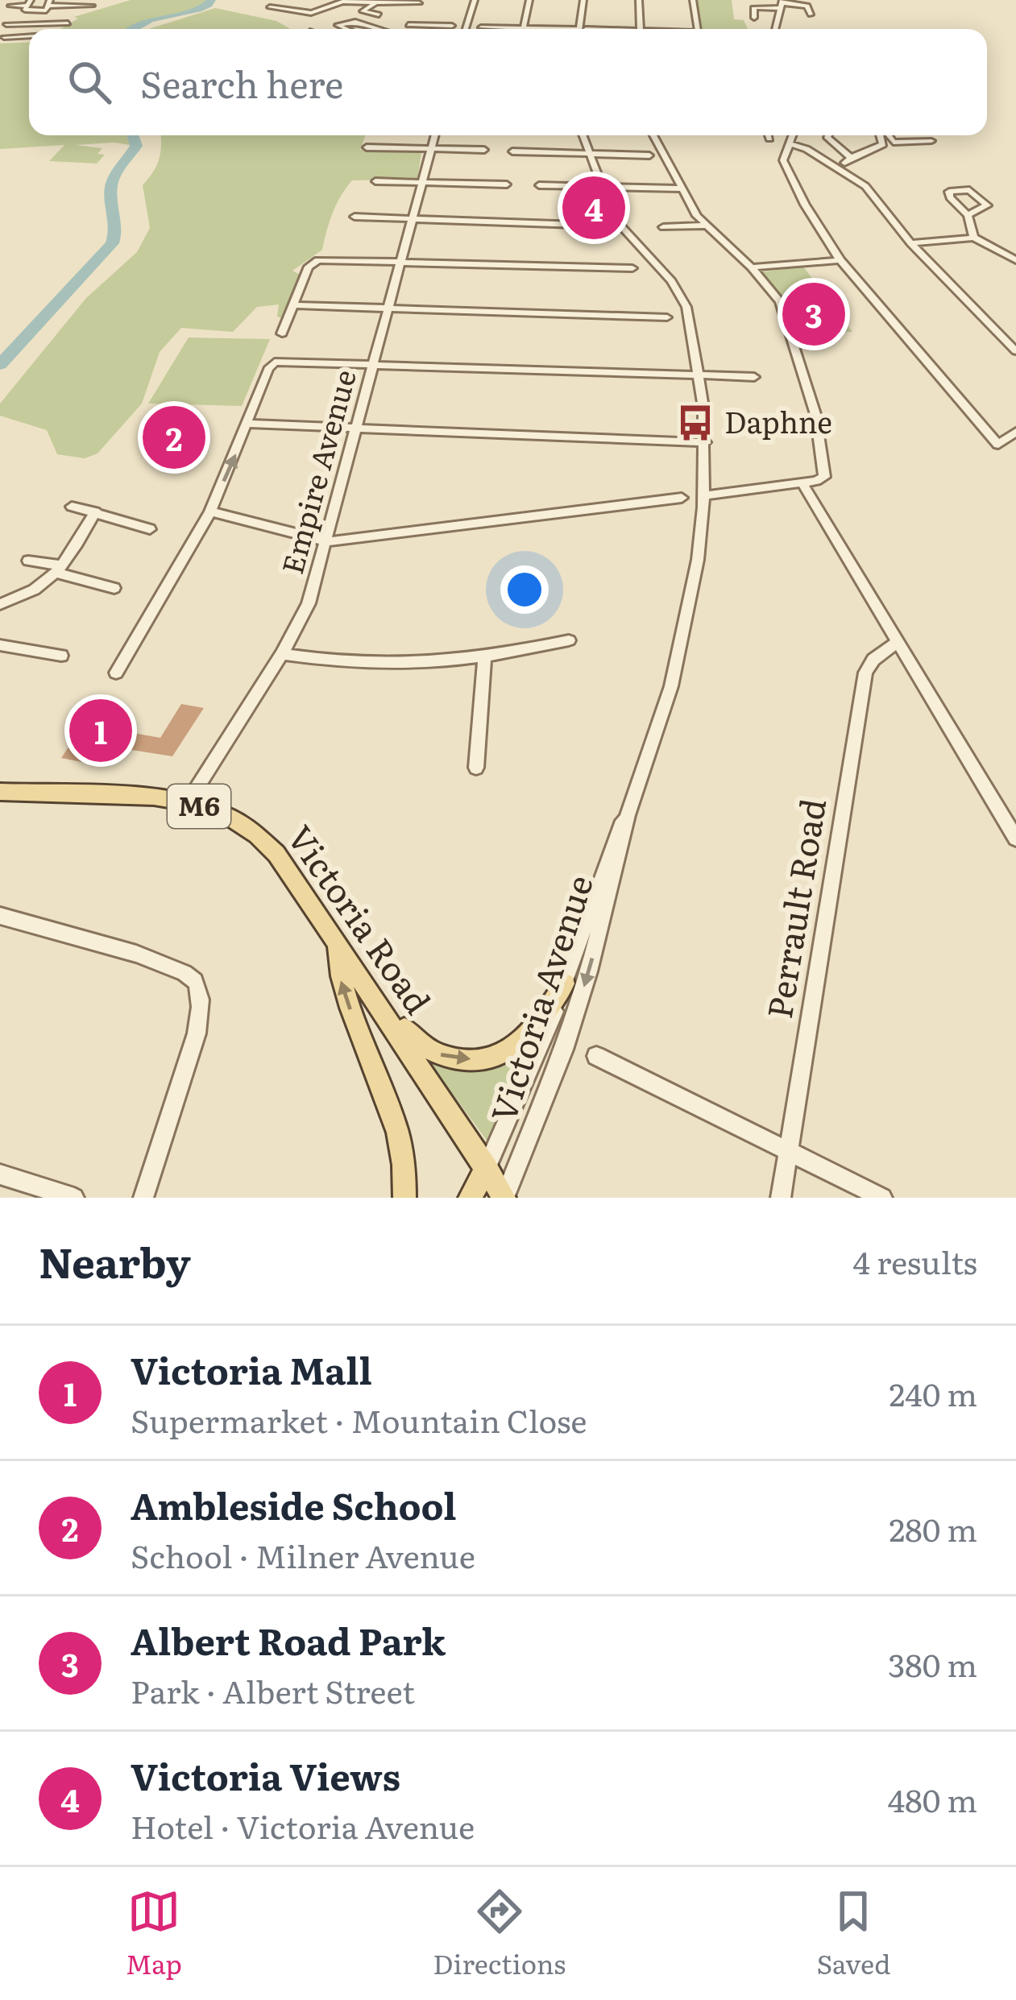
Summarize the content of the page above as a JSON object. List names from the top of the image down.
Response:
{
  "streets": {
    "main road": ["M6", "Victoria Road"],
    "street": ["Empire Avenue", "Perrault Road", "Victoria Avenue"]
  },
  "crossings": [
    ["Empire Avenue", "Victoria Road"],
    ["Victoria Road", "Victoria Avenue"]
  ],
  "places": {
    "bus stop": ["Daphne"]
  },
  "page": {
    "search": "Search here",
    "pins": [
      "4",
      "3",
      "2",
      "1"
    ],
    "heading": ["Nearby", "4 results"],
    "list": [
      {
        "mark": "1",
        "name": "Victoria Mall",
        "note": "Supermarket · Mountain Close",
        "value": "240 m"
      },
      {
        "mark": "2",
        "name": "Ambleside School",
        "note": "School · Milner Avenue",
        "value": "280 m"
      },
      {
        "mark": "3",
        "name": "Albert Road Park",
        "note": "Park · Albert Street",
        "value": "380 m"
      },
      {
        "mark": "4",
        "name": "Victoria Views",
        "note": "Hotel · Victoria Avenue",
        "value": "480 m"
      }
    ],
    "nav": ["Map", "Directions", "Saved"]
  }
}
